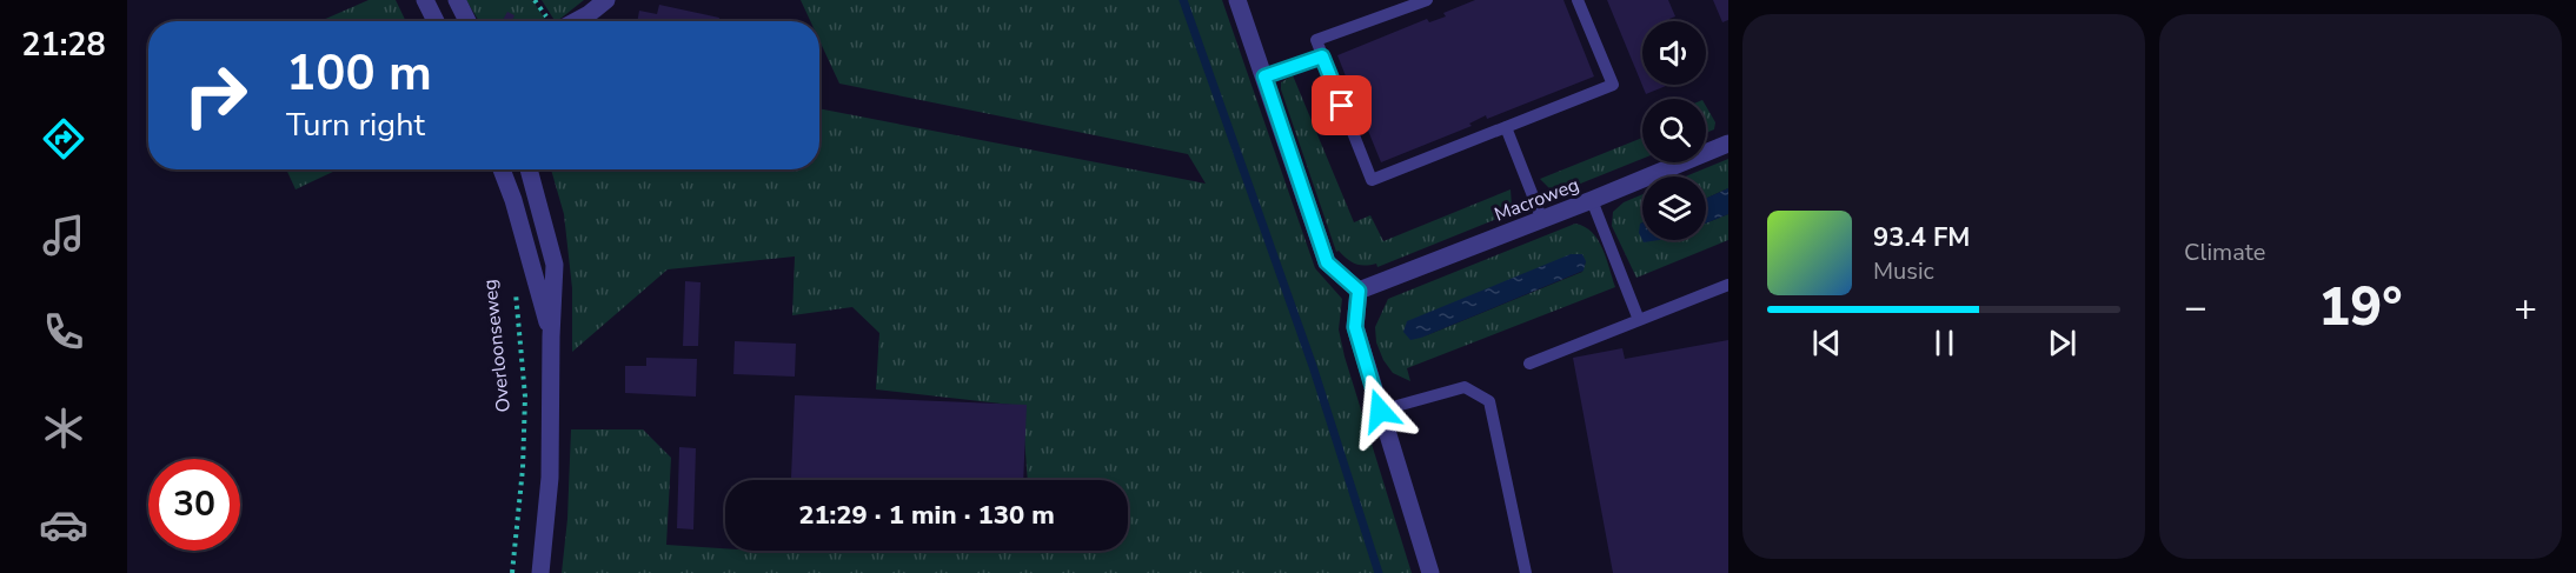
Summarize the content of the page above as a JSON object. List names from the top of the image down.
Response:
{
  "streets": {
    "street": ["Macroweg"],
    "path": ["Overloonseweg"]
  },
  "page": {
    "tabs": "21:28",
    "tile": "Climate",
    "turn": ["100 m", "Turn right"],
    "song": ["93.4 FM", "Music"],
    "heat": ["−", "19°", "+"],
    "limit": "30",
    "trip": "21:29 · 1 min · 130 m"
  }
}
